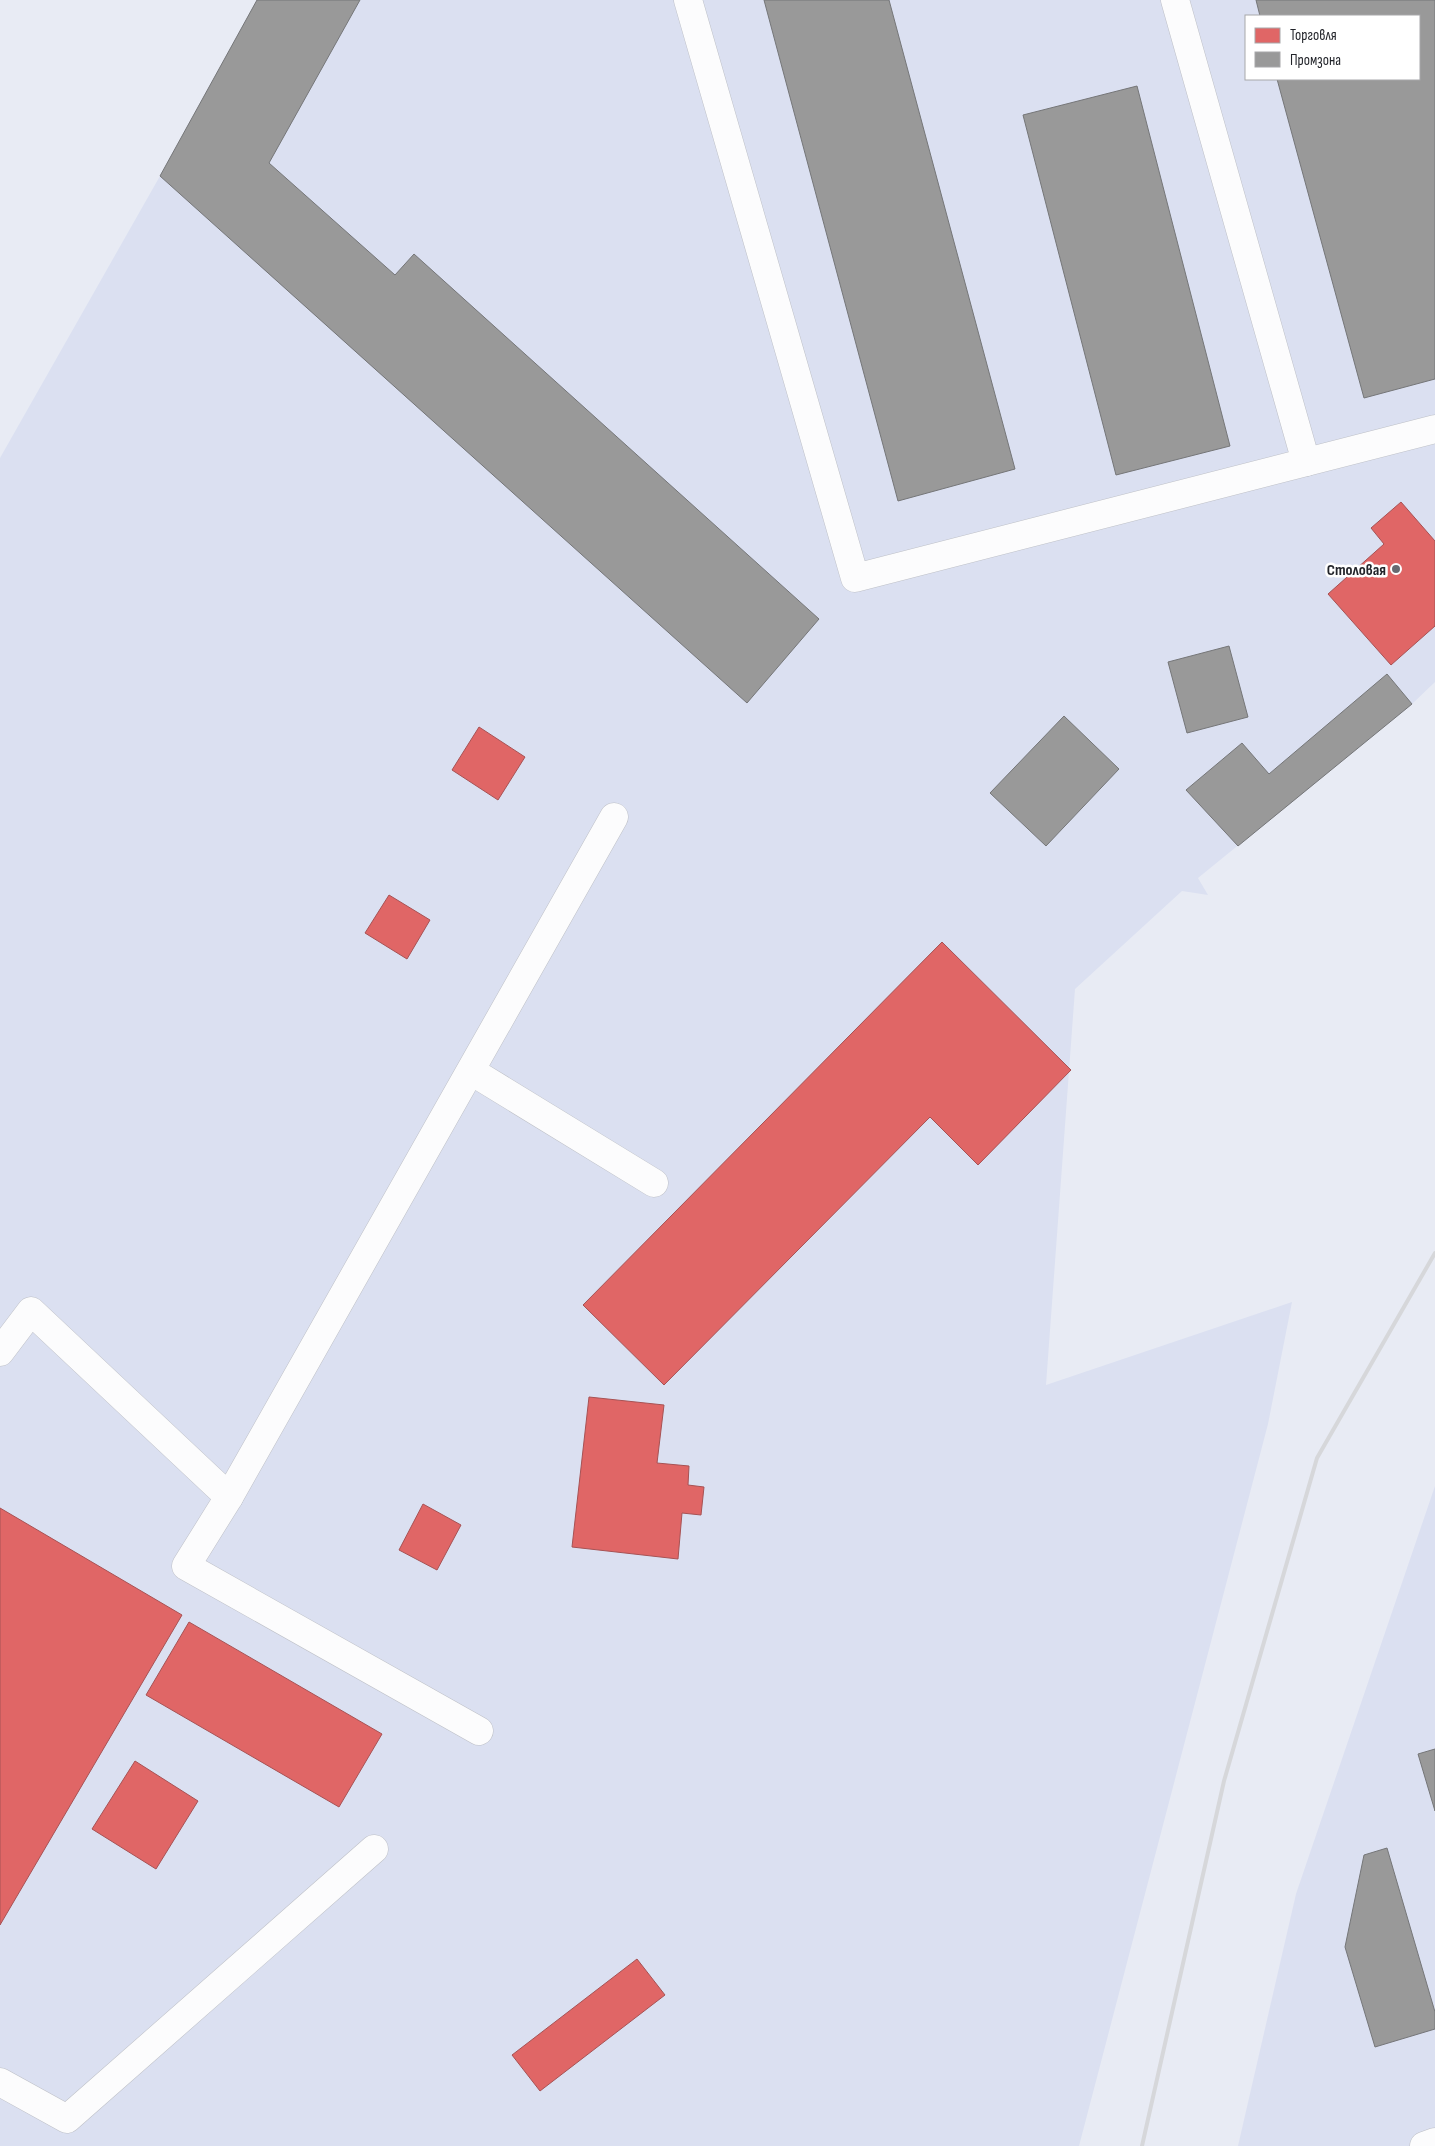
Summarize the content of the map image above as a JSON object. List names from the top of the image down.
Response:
{
  "places": ["Столовая"],
  "legend": ["Торговля", "Промзона"]
}
